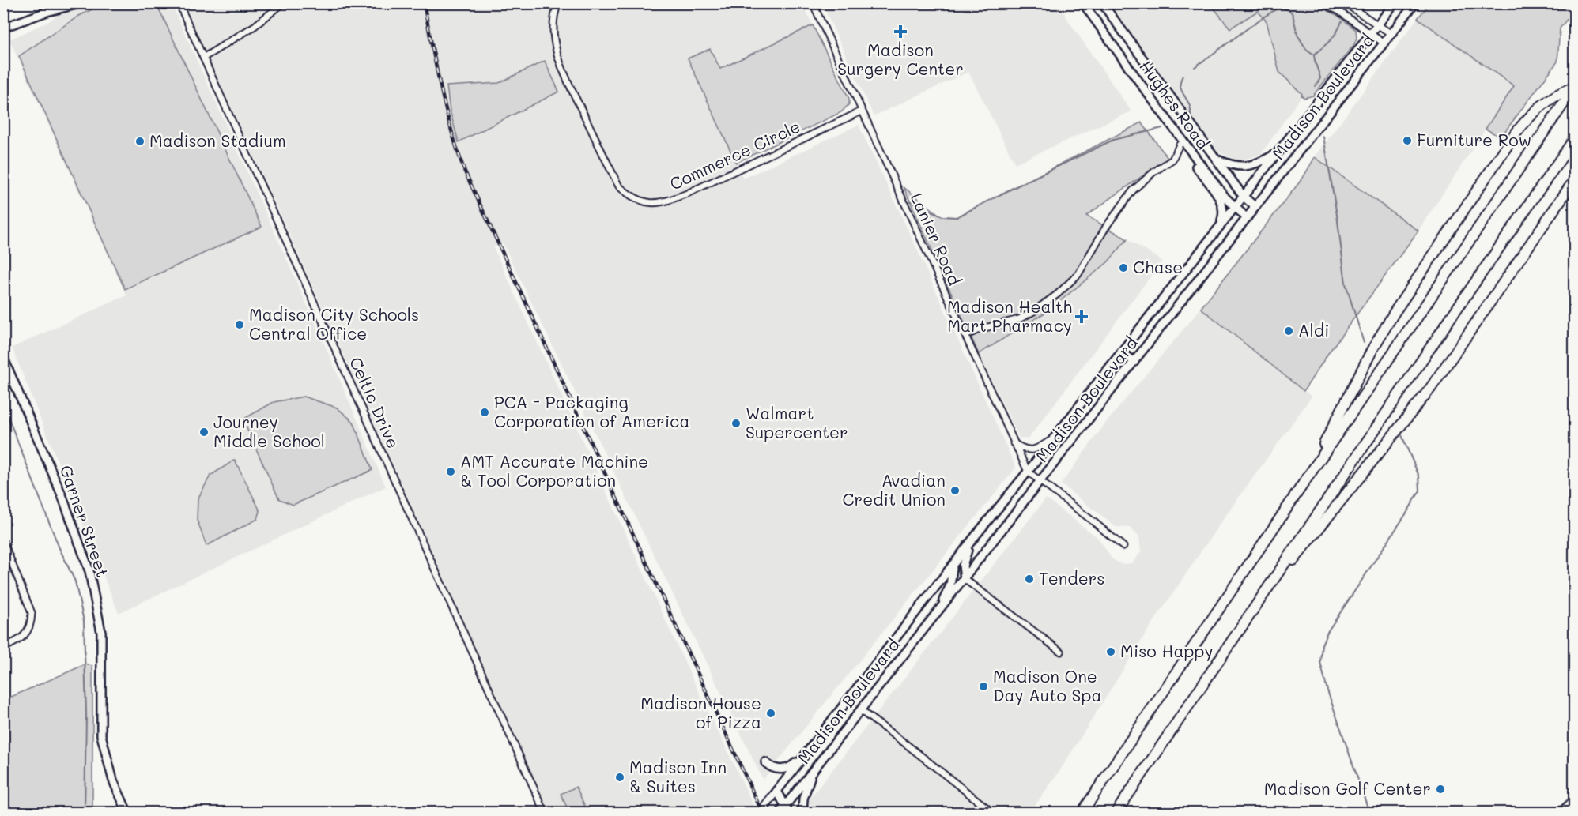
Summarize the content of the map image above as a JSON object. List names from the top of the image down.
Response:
{
  "streets": {
    "main road": ["Madison Boulevard", "Hughes Road", "Garner Street"],
    "street": ["Commerce Circle", "Lanier Road", "Celtic Drive"]
  },
  "crossings": [
    ["Madison Boulevard", "Hughes Road"],
    ["Madison Boulevard", "Lanier Road"],
    ["Commerce Circle", "Lanier Road"]
  ],
  "places": {
    "health": ["Madison Surgery Center", "Madison Health Mart Pharmacy"],
    "other": [
      "Furniture Row",
      "Madison Stadium",
      "Chase",
      "Madison City Schools Central Office",
      "Aldi",
      "PCA - Packaging Corporation of America",
      "Walmart Supercenter",
      "Journey Middle School",
      "AMT Accurate Machine & Tool Corporation",
      "Avadian Credit Union",
      "Tenders",
      "Miso Happy",
      "Madison One Day Auto Spa",
      "Madison House of Pizza",
      "Madison Inn & Suites",
      "Madison Golf Center"
    ]
  }
}
